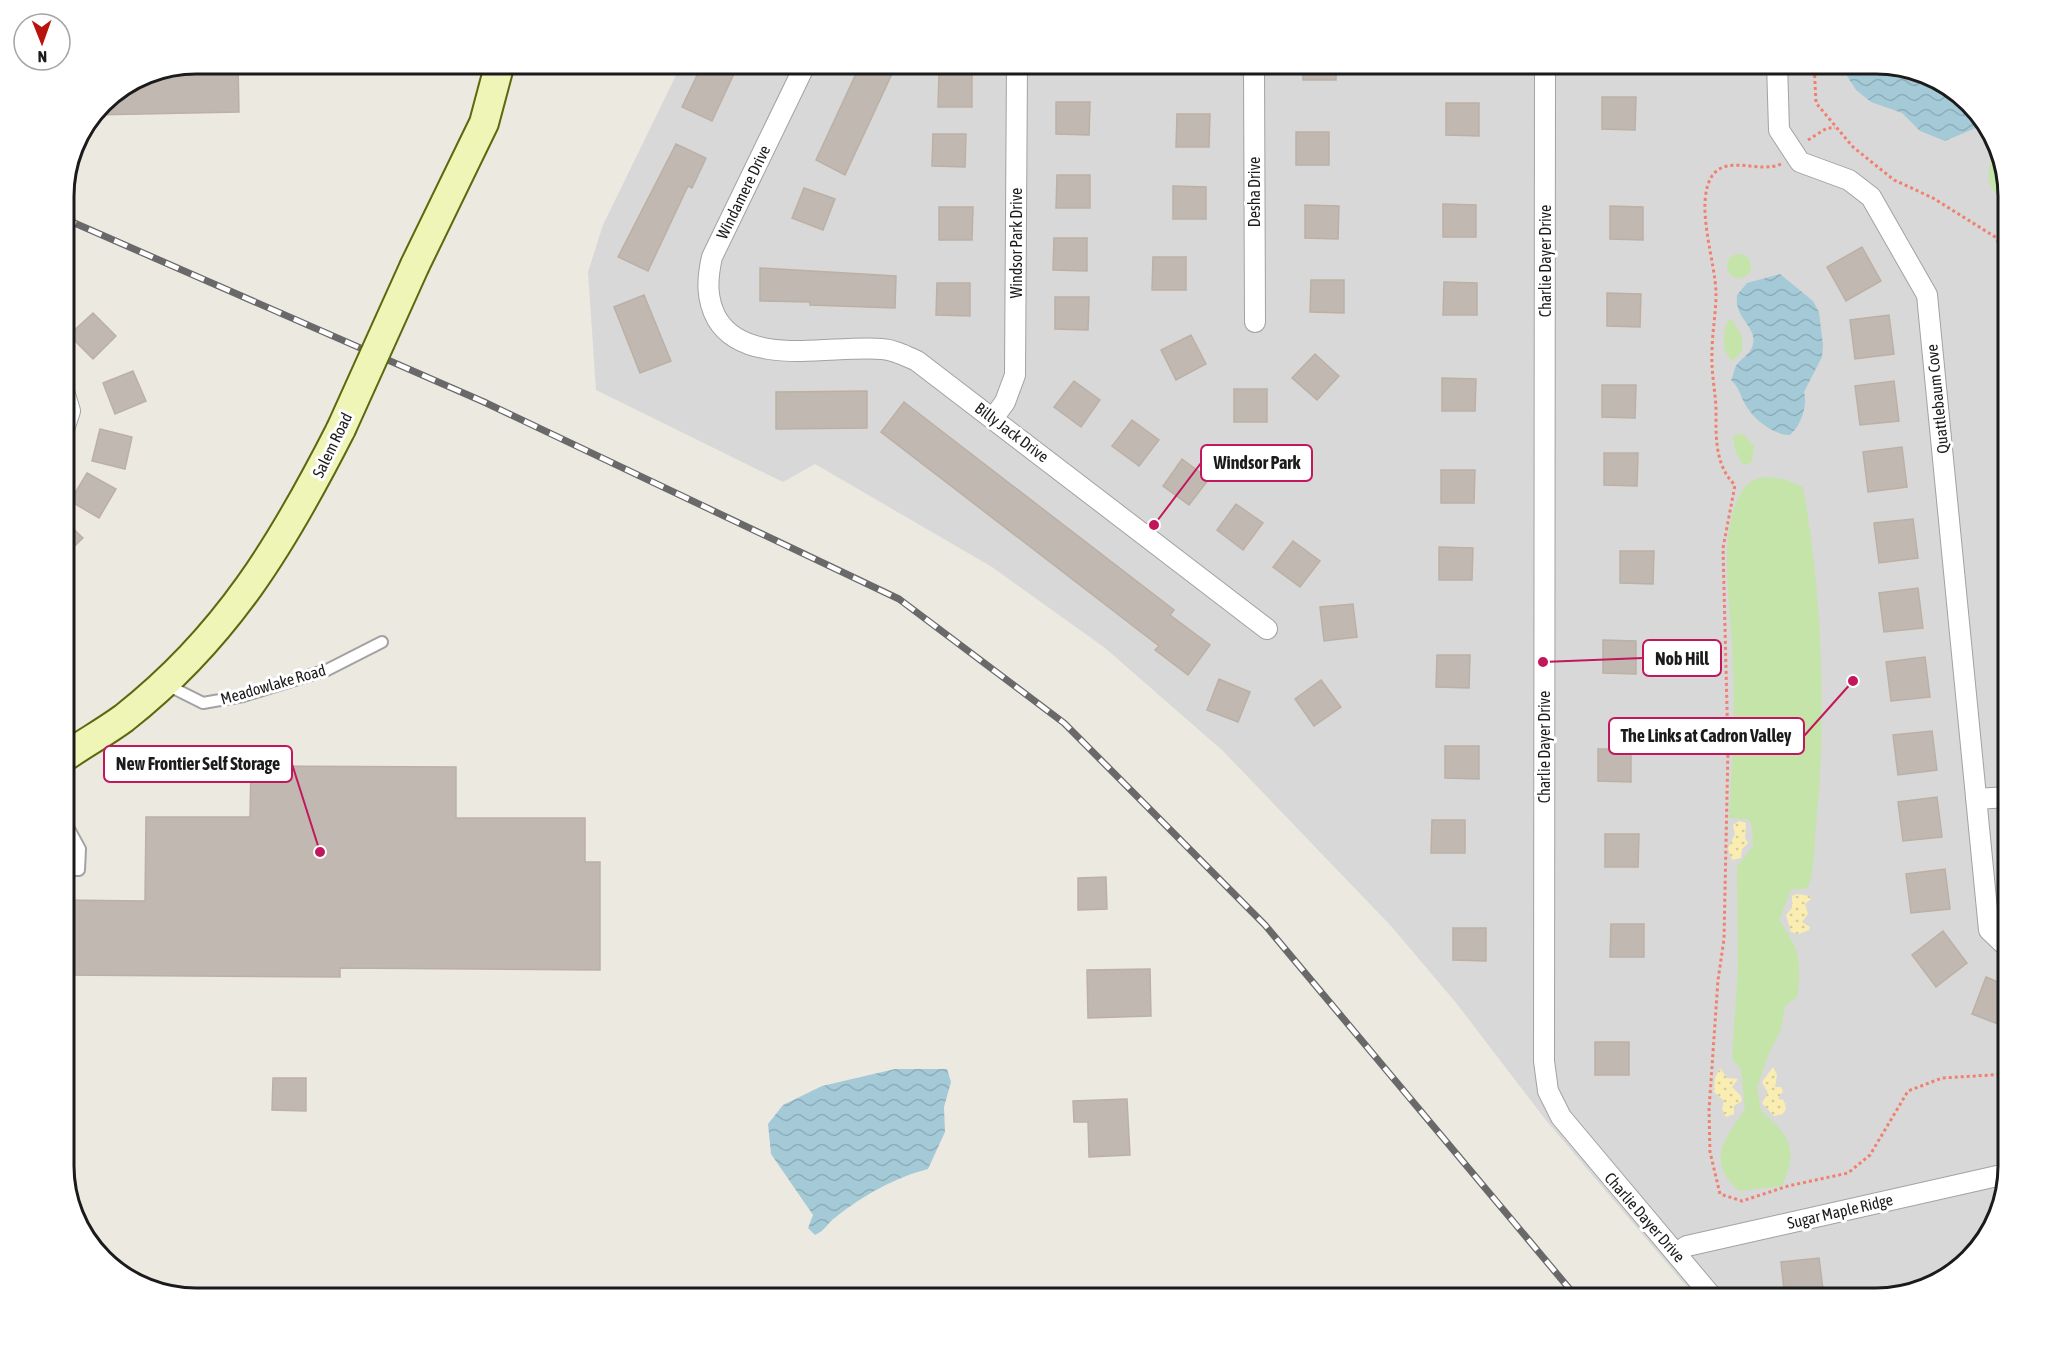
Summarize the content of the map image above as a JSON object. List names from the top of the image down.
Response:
{
  "streets": {
    "main road": ["Salem Road"],
    "street": [
      "Windamere Drive",
      "Desha Drive",
      "Windsor Park Drive",
      "Charlie Dayer Drive",
      "Quattlebaum Cove",
      "Billy Jack Drive",
      "Sugar Maple Ridge"
    ],
    "lane": ["Meadowlake Road"]
  },
  "crossings": [
    ["Windamere Drive", "Billy Jack Drive"],
    ["Windsor Park Drive", "Billy Jack Drive"],
    ["Charlie Dayer Drive", "Sugar Maple Ridge"],
    ["Salem Road", "Meadowlake Road"]
  ],
  "places": [
    "Windsor Park",
    "Nob Hill",
    "The Links at Cadron Valley",
    "New Frontier Self Storage"
  ],
  "north": "bottom"
}
